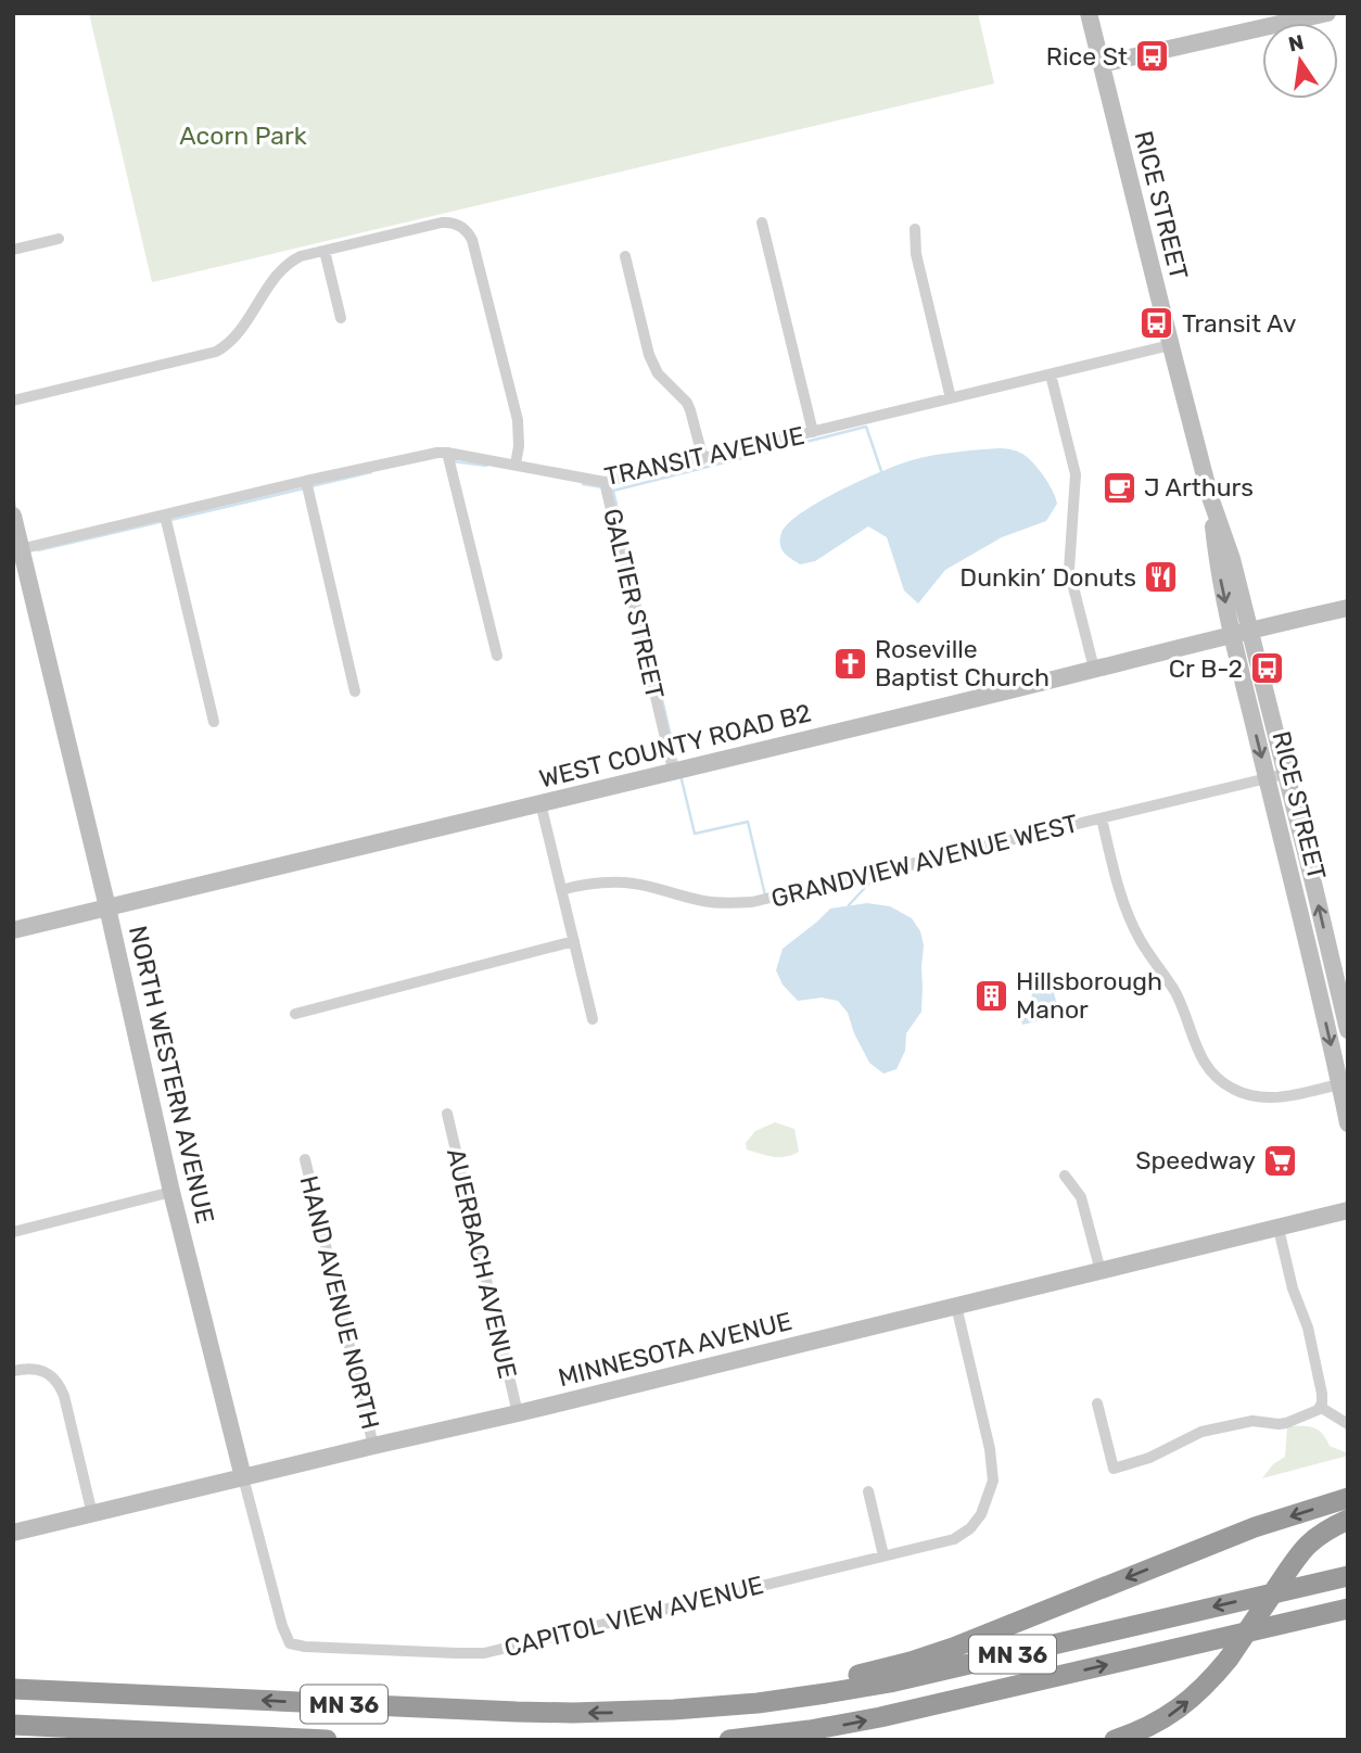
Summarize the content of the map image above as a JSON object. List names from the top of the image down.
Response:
{
  "streets": {
    "highway": ["MN 36"],
    "street": [
      "RICE STREET",
      "TRANSIT AVENUE",
      "GALTIER STREET",
      "WEST COUNTY ROAD B2",
      "GRANDVIEW AVENUE WEST",
      "NORTH WESTERN AVENUE",
      "AUERBACH AVENUE",
      "HAND AVENUE NORTH",
      "MINNESOTA AVENUE",
      "CAPITOL VIEW AVENUE"
    ]
  },
  "crossings": [
    ["RICE STREET", "TRANSIT AVENUE"],
    ["RICE STREET", "WEST COUNTY ROAD B2"],
    ["RICE STREET", "GRANDVIEW AVENUE WEST"],
    ["TRANSIT AVENUE", "GALTIER STREET"],
    ["TRANSIT AVENUE", "NORTH WESTERN AVENUE"],
    ["GALTIER STREET", "WEST COUNTY ROAD B2"],
    ["WEST COUNTY ROAD B2", "NORTH WESTERN AVENUE"],
    ["NORTH WESTERN AVENUE", "MINNESOTA AVENUE"],
    ["NORTH WESTERN AVENUE", "CAPITOL VIEW AVENUE"],
    ["AUERBACH AVENUE", "MINNESOTA AVENUE"],
    ["HAND AVENUE NORTH", "MINNESOTA AVENUE"],
    ["MINNESOTA AVENUE", "CAPITOL VIEW AVENUE"]
  ],
  "parks": ["Acorn Park"],
  "places": {
    "bus stop": ["Rice St", "Transit Av", "Cr B-2"],
    "cafe": ["J Arthurs"],
    "restaurant": ["Dunkin’ Donuts"],
    "church": ["Roseville Baptist Church"],
    "building": ["Hillsborough Manor"],
    "supermarket": ["Speedway"]
  },
  "north": "top"
}
